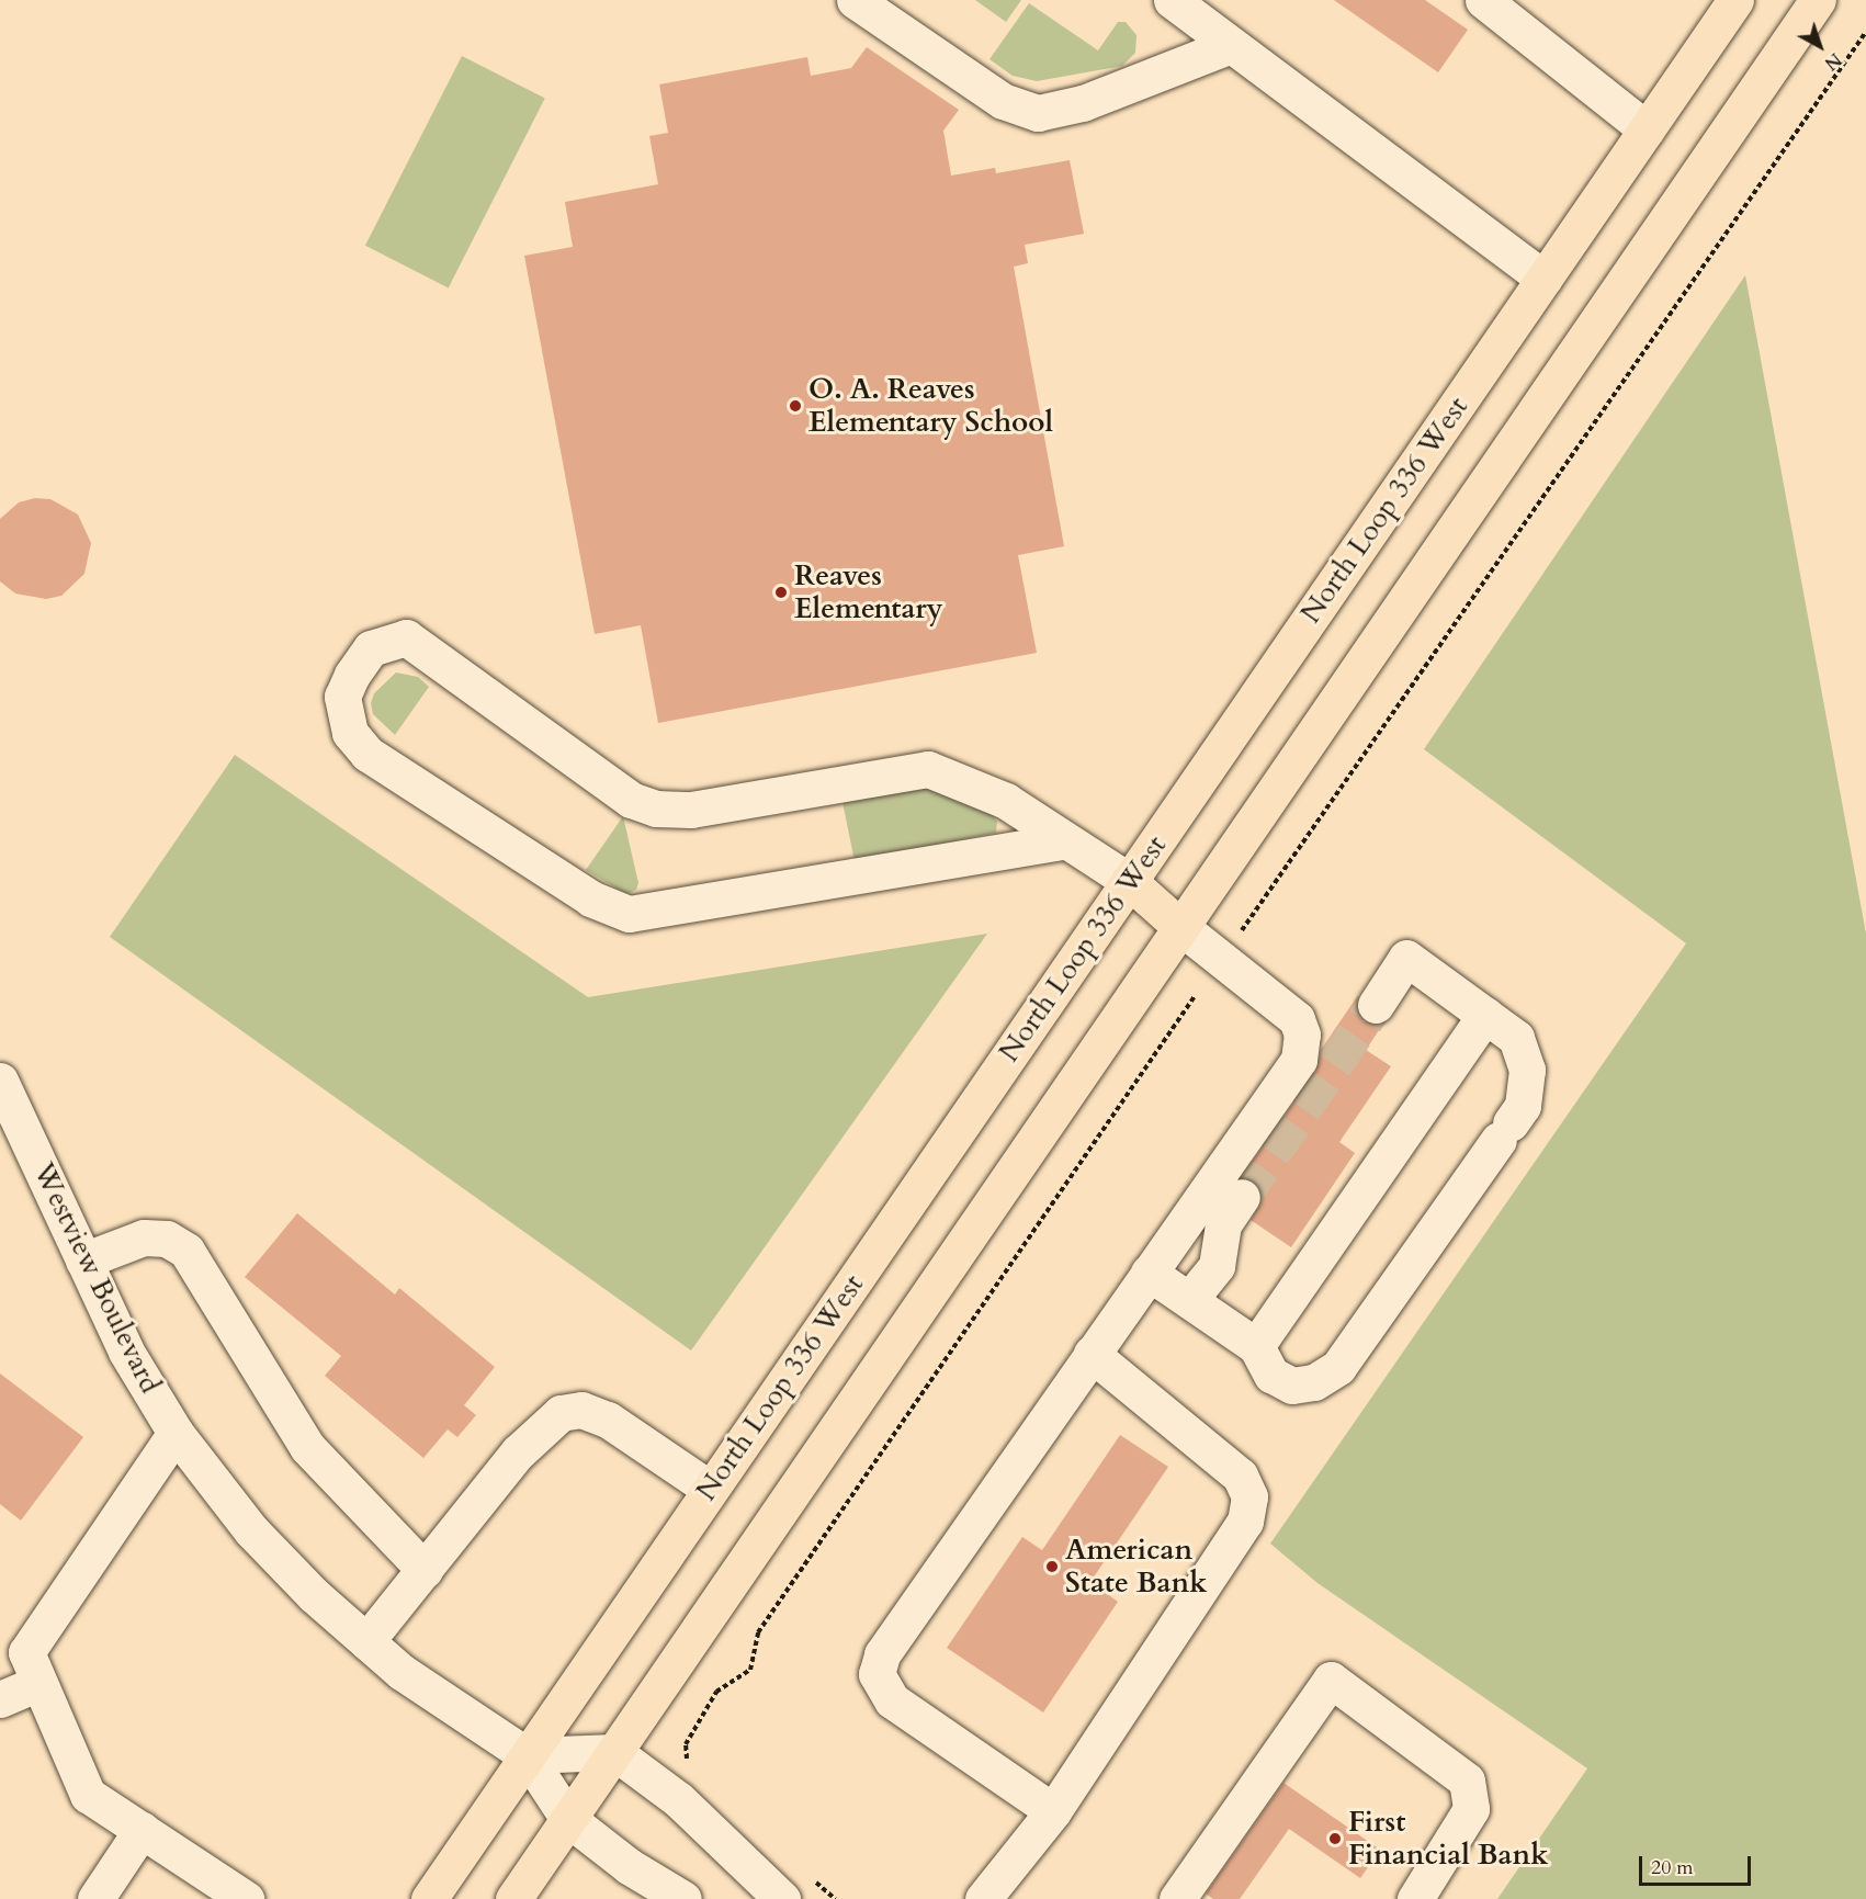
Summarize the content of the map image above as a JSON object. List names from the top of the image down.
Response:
{
  "streets": {
    "main road": ["North Loop 336 West"],
    "street": ["Westview Boulevard"]
  },
  "crossings": [
    ["North Loop 336 West", "Westview Boulevard"]
  ],
  "places": [
    "O. A. Reaves Elementary School",
    "Reaves Elementary",
    "American State Bank",
    "First Financial Bank"
  ],
  "scale_bar": "20 m",
  "north": "bottom right"
}
